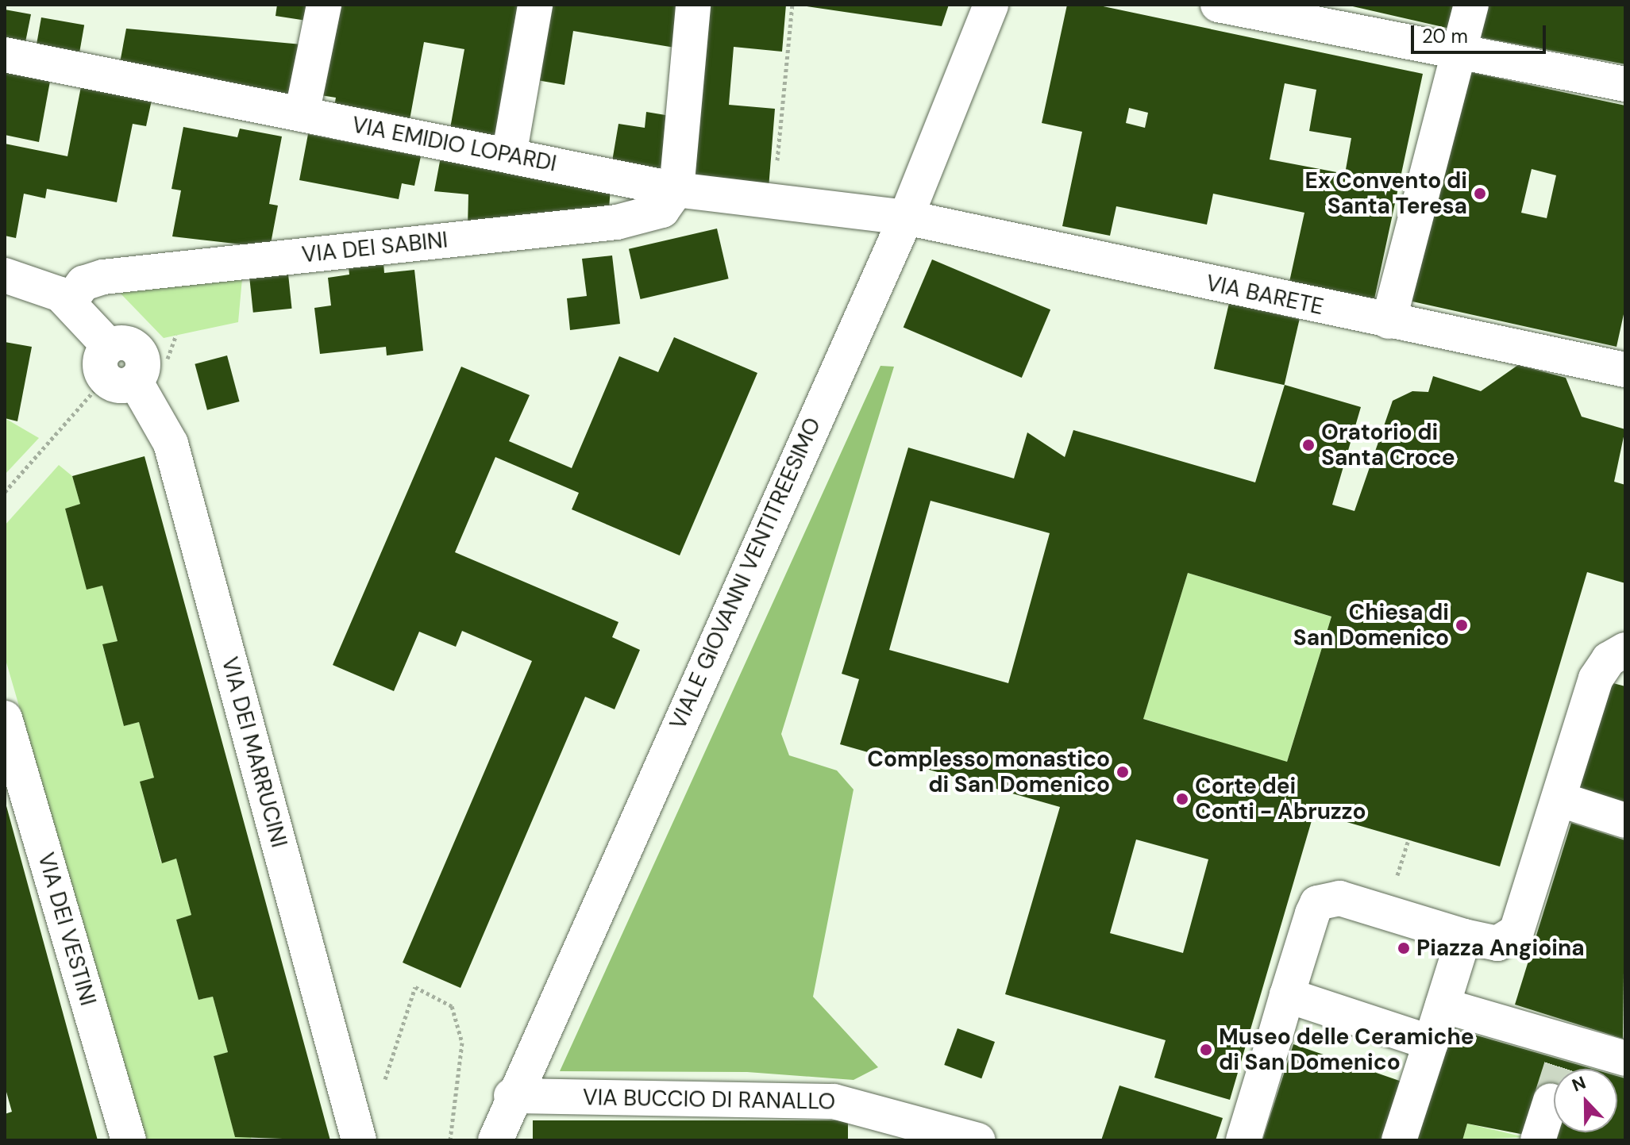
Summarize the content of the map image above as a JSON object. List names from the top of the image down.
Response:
{
  "streets": {
    "street": [
      "VIA EMIDIO LOPARDI",
      "VIA DEI SABINI",
      "VIA BARETE",
      "VIALE GIOVANNI VENTITREESIMO",
      "VIA DEI MARRUCINI",
      "VIA DEI VESTINI",
      "VIA BUCCIO DI RANALLO"
    ]
  },
  "crossings": [
    ["VIA EMIDIO LOPARDI", "VIA DEI SABINI"],
    ["VIA EMIDIO LOPARDI", "VIA BARETE"],
    ["VIA EMIDIO LOPARDI", "VIALE GIOVANNI VENTITREESIMO"],
    ["VIA DEI SABINI", "VIA DEI MARRUCINI"],
    ["VIA BARETE", "VIALE GIOVANNI VENTITREESIMO"],
    ["VIALE GIOVANNI VENTITREESIMO", "VIA BUCCIO DI RANALLO"]
  ],
  "places": [
    "Ex Convento di Santa Teresa",
    "Oratorio di Santa Croce",
    "Chiesa di San Domenico",
    "Complesso monastico di San Domenico",
    "Corte dei Conti - Abruzzo",
    "Piazza Angioina",
    "Museo delle Ceramiche di San Domenico"
  ],
  "scale_bar": "20 m",
  "north": "top"
}
